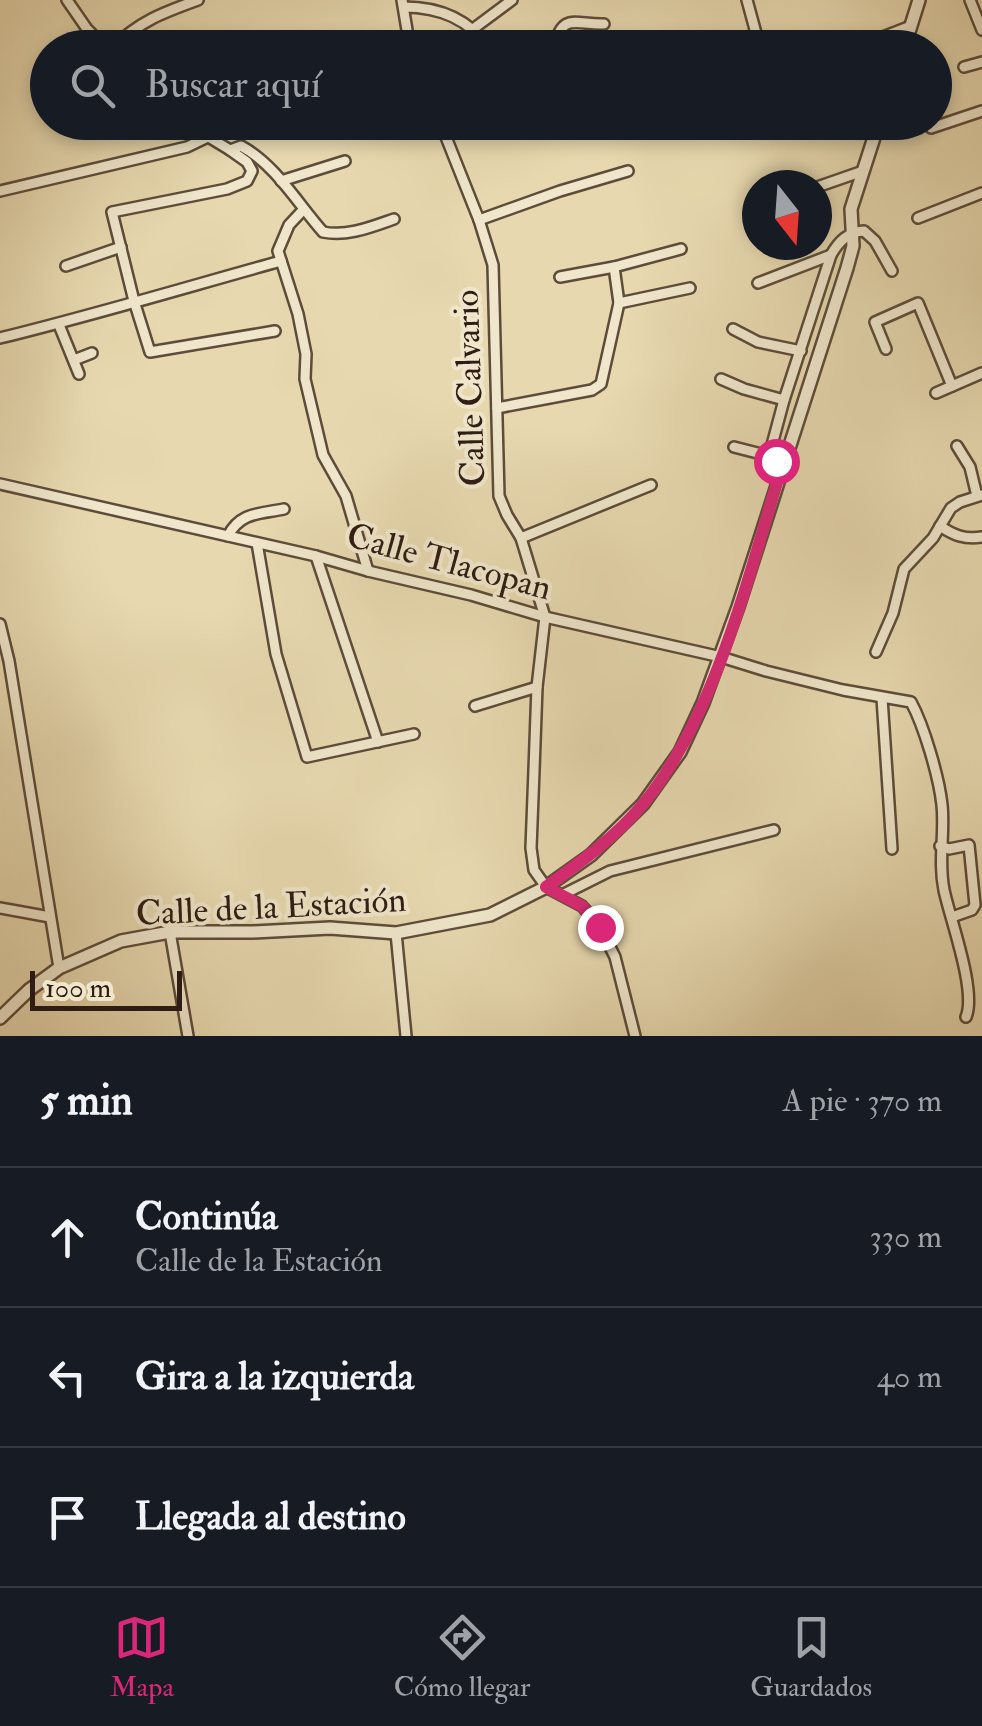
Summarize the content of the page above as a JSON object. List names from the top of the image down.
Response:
{
  "streets": {
    "street": ["Calle Calvario", "Calle Tlacopan", "Calle de la Estación"]
  },
  "crossings": [
    ["Calle Calvario", "Calle Tlacopan"],
    ["Calle Calvario", "Calle de la Estación"],
    ["Calle Tlacopan", "Calle de la Estación"]
  ],
  "scale_bar": "100 m",
  "north": "bottom",
  "page": {
    "search": "Buscar aquí",
    "scale": "100 m",
    "heading": ["5 min", "A pie · 370 m"],
    "list": [
      ["Continúa", "Calle de la Estación", "330 m"],
      ["Gira a la izquierda", "40 m"],
      "Llegada al destino"
    ],
    "nav": ["Mapa", "Cómo llegar", "Guardados"]
  }
}
